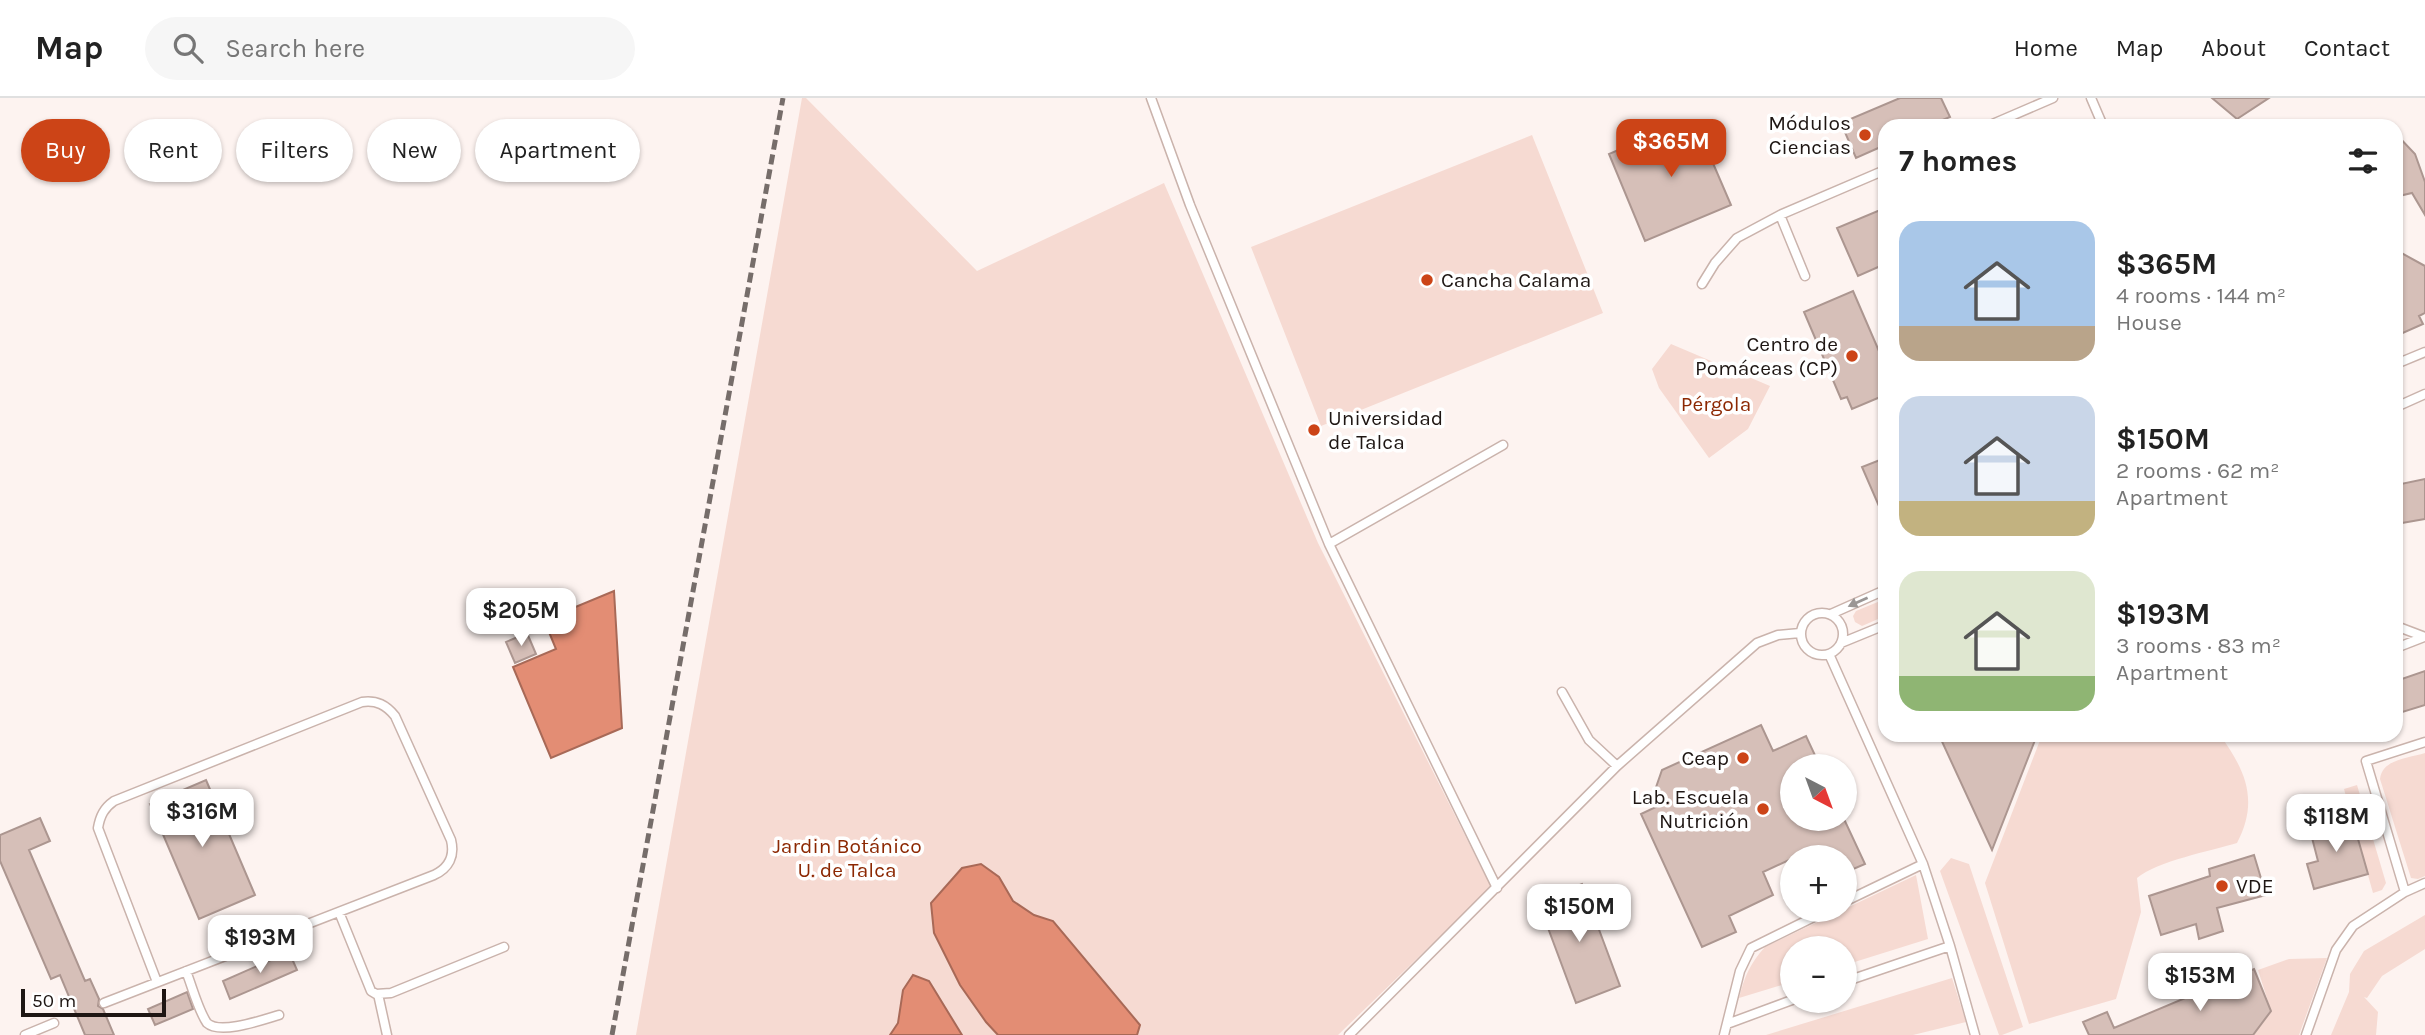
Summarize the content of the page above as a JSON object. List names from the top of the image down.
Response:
{
  "parks": ["Pérgola", "Jardin Botánico U. de Talca"],
  "places": [
    "Módulos Ciencias",
    "Cancha Calama",
    "Centro de Pomáceas (CP)",
    "Universidad de Talca",
    "Ceap",
    "Lab. Escuela Nutrición",
    "VDE"
  ],
  "scale_bar": "50 m",
  "north": "bottom right",
  "page": {
    "header": "Map",
    "search": "Search here",
    "nav": [
      "Home",
      "Map",
      "About",
      "Contact"
    ],
    "price": [
      "$365M",
      "$205M",
      "$316M",
      "$118M",
      "$150M",
      "$193M",
      "$153M"
    ],
    "chip": [
      "Buy",
      "Rent",
      "Filters",
      "New",
      "Apartment"
    ],
    "heading": "7 homes",
    "list": [
      {
        "name": "$365M",
        "note": "4 rooms · 144 m² · House"
      },
      {
        "name": "$150M",
        "note": "2 rooms · 62 m² · Apartment"
      },
      {
        "name": "$193M",
        "note": "3 rooms · 83 m² · Apartment"
      }
    ],
    "map_buttons": ["+", "−"],
    "scale": "50 m"
  }
}
